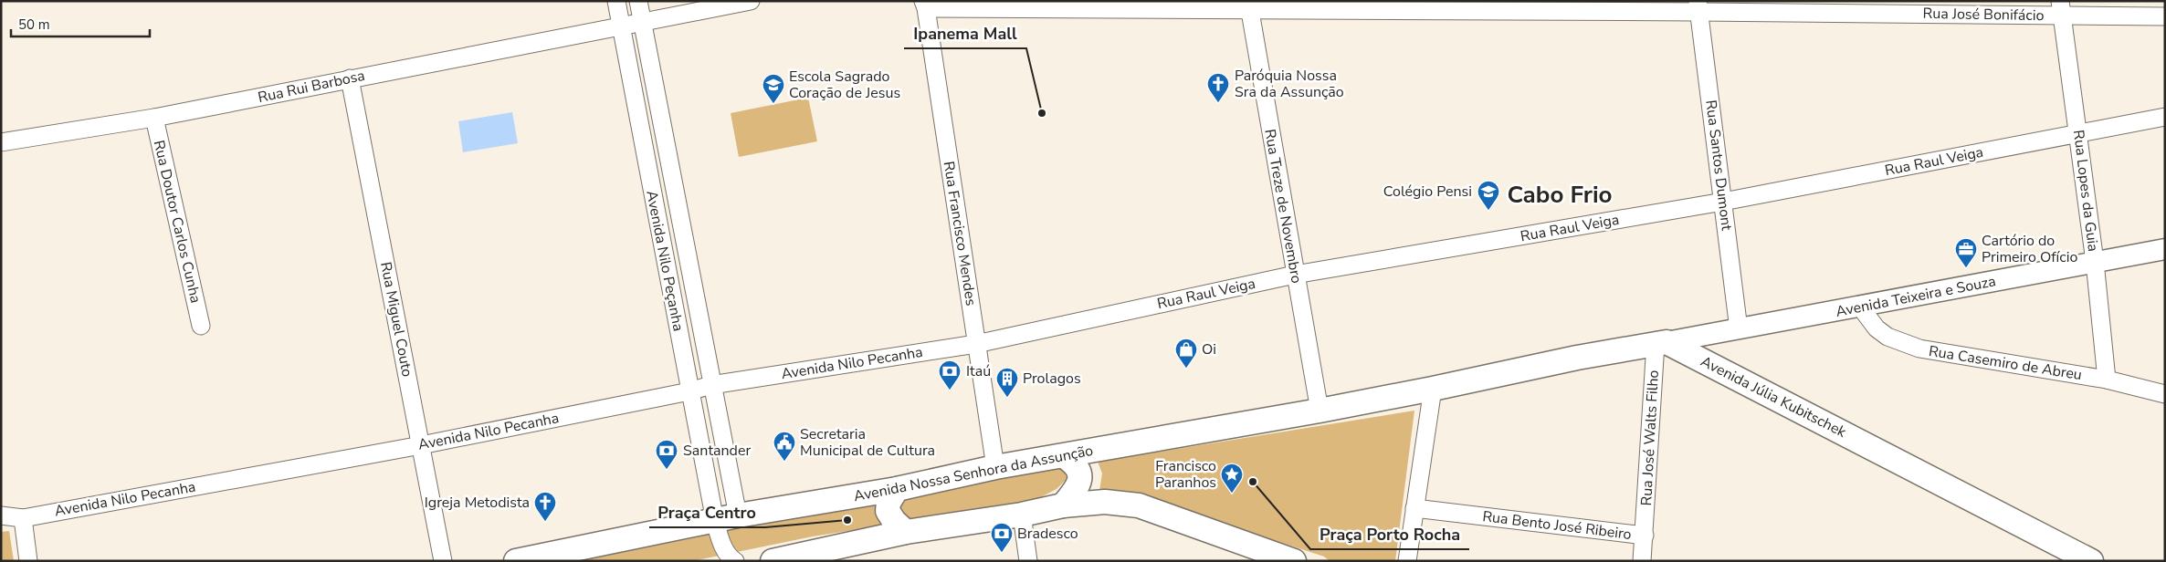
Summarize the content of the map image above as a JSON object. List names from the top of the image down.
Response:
{
  "streets": {
    "main road": ["Avenida Júlia Kubitschek", "Avenida Nossa Senhora da Assunção"],
    "street": [
      "Rua José Bonifácio",
      "Rua Rui Barbosa",
      "Rua Raul Veiga",
      "Rua Santos Dumont",
      "Rua Lopes da Guia",
      "Rua Treze de Novembro",
      "Rua Doutor Carlos Cunha",
      "Rua Francisco Mendes",
      "Avenida Nilo Peçanha",
      "Avenida Teixeira e Souza",
      "Rua Miguel Couto",
      "Avenida Nilo Pecanha",
      "Rua Casemiro de Abreu",
      "Rua José Walts Filho",
      "Rua Bento José Ribeiro"
    ]
  },
  "crossings": [
    ["Rua José Bonifácio", "Rua Santos Dumont"],
    ["Rua José Bonifácio", "Rua Lopes da Guia"],
    ["Rua José Bonifácio", "Rua Treze de Novembro"],
    ["Rua José Bonifácio", "Rua Francisco Mendes"],
    ["Rua Rui Barbosa", "Rua Doutor Carlos Cunha"],
    ["Rua Rui Barbosa", "Avenida Nilo Peçanha"],
    ["Rua Rui Barbosa", "Rua Miguel Couto"],
    ["Rua Raul Veiga", "Rua Santos Dumont"],
    ["Rua Raul Veiga", "Rua Lopes da Guia"],
    ["Rua Raul Veiga", "Rua Treze de Novembro"],
    ["Rua Raul Veiga", "Rua Francisco Mendes"],
    ["Rua Raul Veiga", "Avenida Nilo Pecanha"],
    ["Rua Santos Dumont", "Avenida Teixeira e Souza"],
    ["Rua Lopes da Guia", "Avenida Teixeira e Souza"],
    ["Rua Lopes da Guia", "Rua Casemiro de Abreu"],
    ["Rua Treze de Novembro", "Avenida Nossa Senhora da Assunção"],
    ["Rua Francisco Mendes", "Avenida Nilo Pecanha"],
    ["Rua Francisco Mendes", "Avenida Nossa Senhora da Assunção"],
    ["Avenida Nilo Peçanha", "Avenida Nilo Pecanha"],
    ["Avenida Nilo Peçanha", "Avenida Nossa Senhora da Assunção"],
    ["Avenida Teixeira e Souza", "Rua Casemiro de Abreu"],
    ["Avenida Teixeira e Souza", "Avenida Júlia Kubitschek"],
    ["Avenida Teixeira e Souza", "Rua José Walts Filho"],
    ["Rua Miguel Couto", "Avenida Nilo Pecanha"],
    ["Avenida Júlia Kubitschek", "Rua José Walts Filho"],
    ["Rua José Walts Filho", "Rua Bento José Ribeiro"]
  ],
  "districts": ["Cabo Frio"],
  "places": {
    "church": ["Paróquia Nossa Sra da Assunção", "Igreja Metodista"],
    "school or university": ["Escola Sagrado Coração de Jesus", "Colégio Pensi"],
    "other": ["Ipanema Mall", "Praça Porto Rocha", "Praça Centro"],
    "office": ["Cartório do Primeiro Ofício"],
    "shop": ["Oi"],
    "bank": ["Itaú", "Santander", "Bradesco"],
    "building": ["Prolagos"],
    "public building": ["Secretaria Municipal de Cultura"],
    "place": ["Francisco Paranhos"]
  },
  "scale_bar": "50 m"
}
